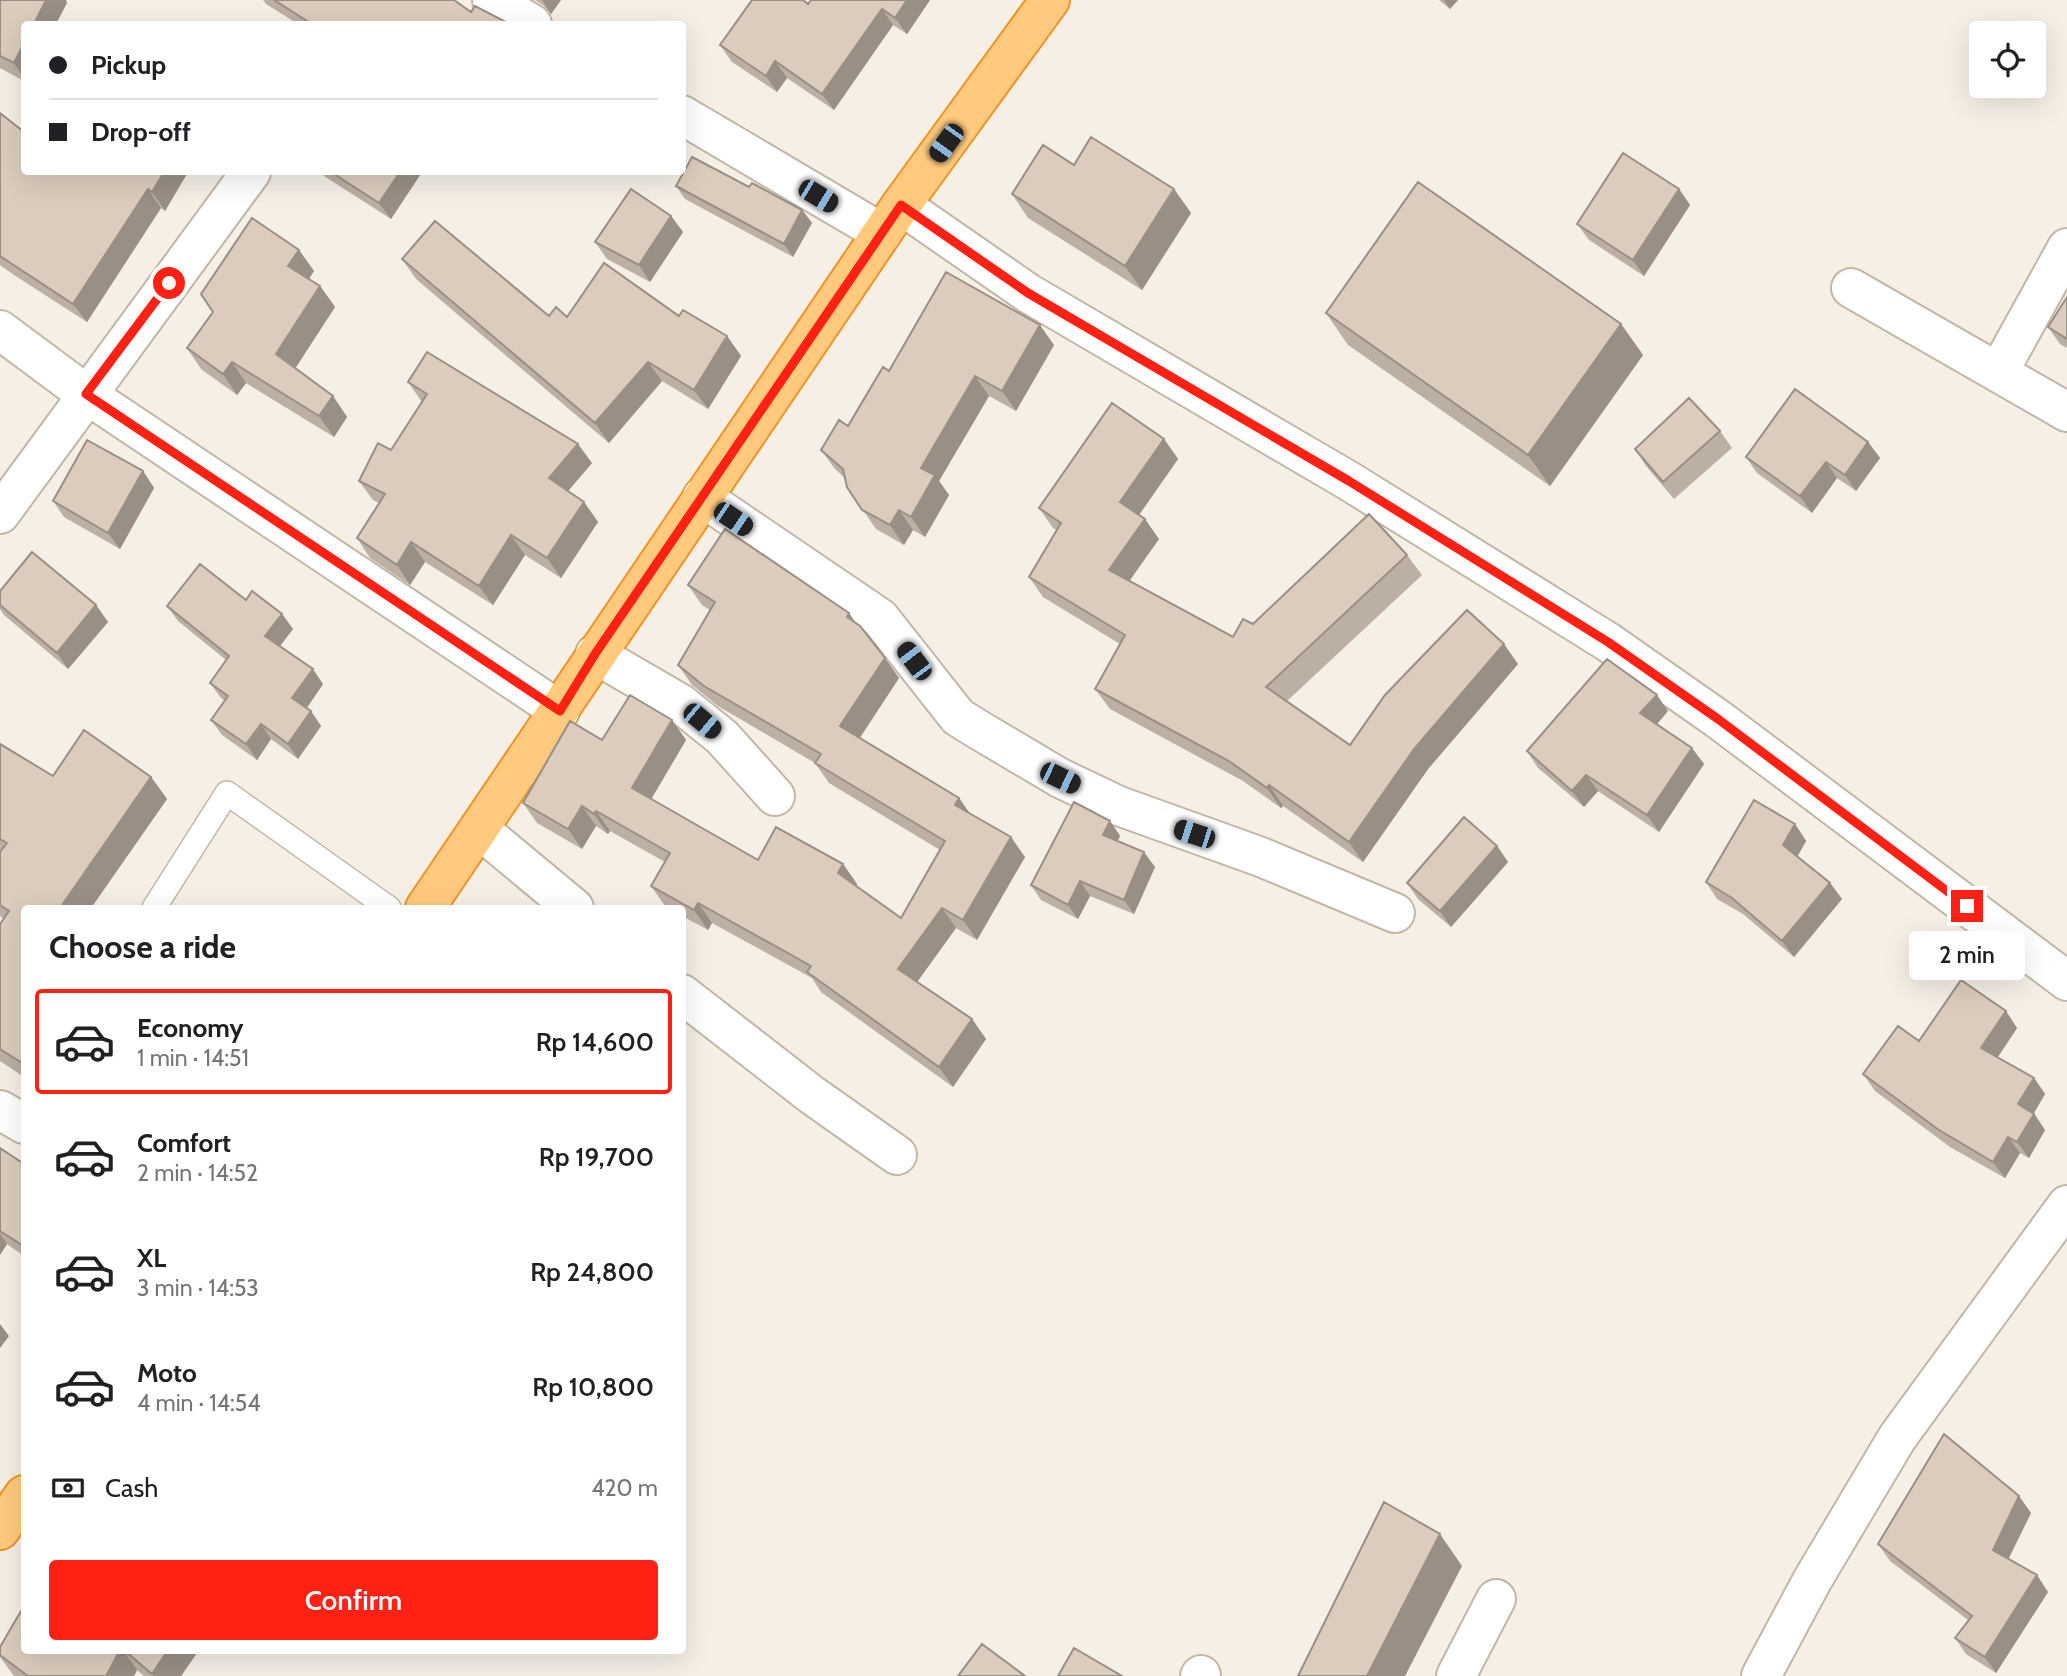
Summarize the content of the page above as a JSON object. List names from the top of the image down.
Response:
{
  "page": {
    "banner": ["Pickup", "Drop-off"],
    "heading": "Choose a ride",
    "bubble": "2 min",
    "list": [
      {
        "name": "Economy",
        "note": "1 min · 14:51",
        "value": "Rp 14,600"
      },
      {
        "name": "Comfort",
        "note": "2 min · 14:52",
        "value": "Rp 19,700"
      },
      {
        "name": "XL",
        "note": "3 min · 14:53",
        "value": "Rp 24,800"
      },
      {
        "name": "Moto",
        "note": "4 min · 14:54",
        "value": "Rp 10,800"
      }
    ],
    "pay": ["Cash", "420 m"],
    "buttons": "Confirm"
  }
}
